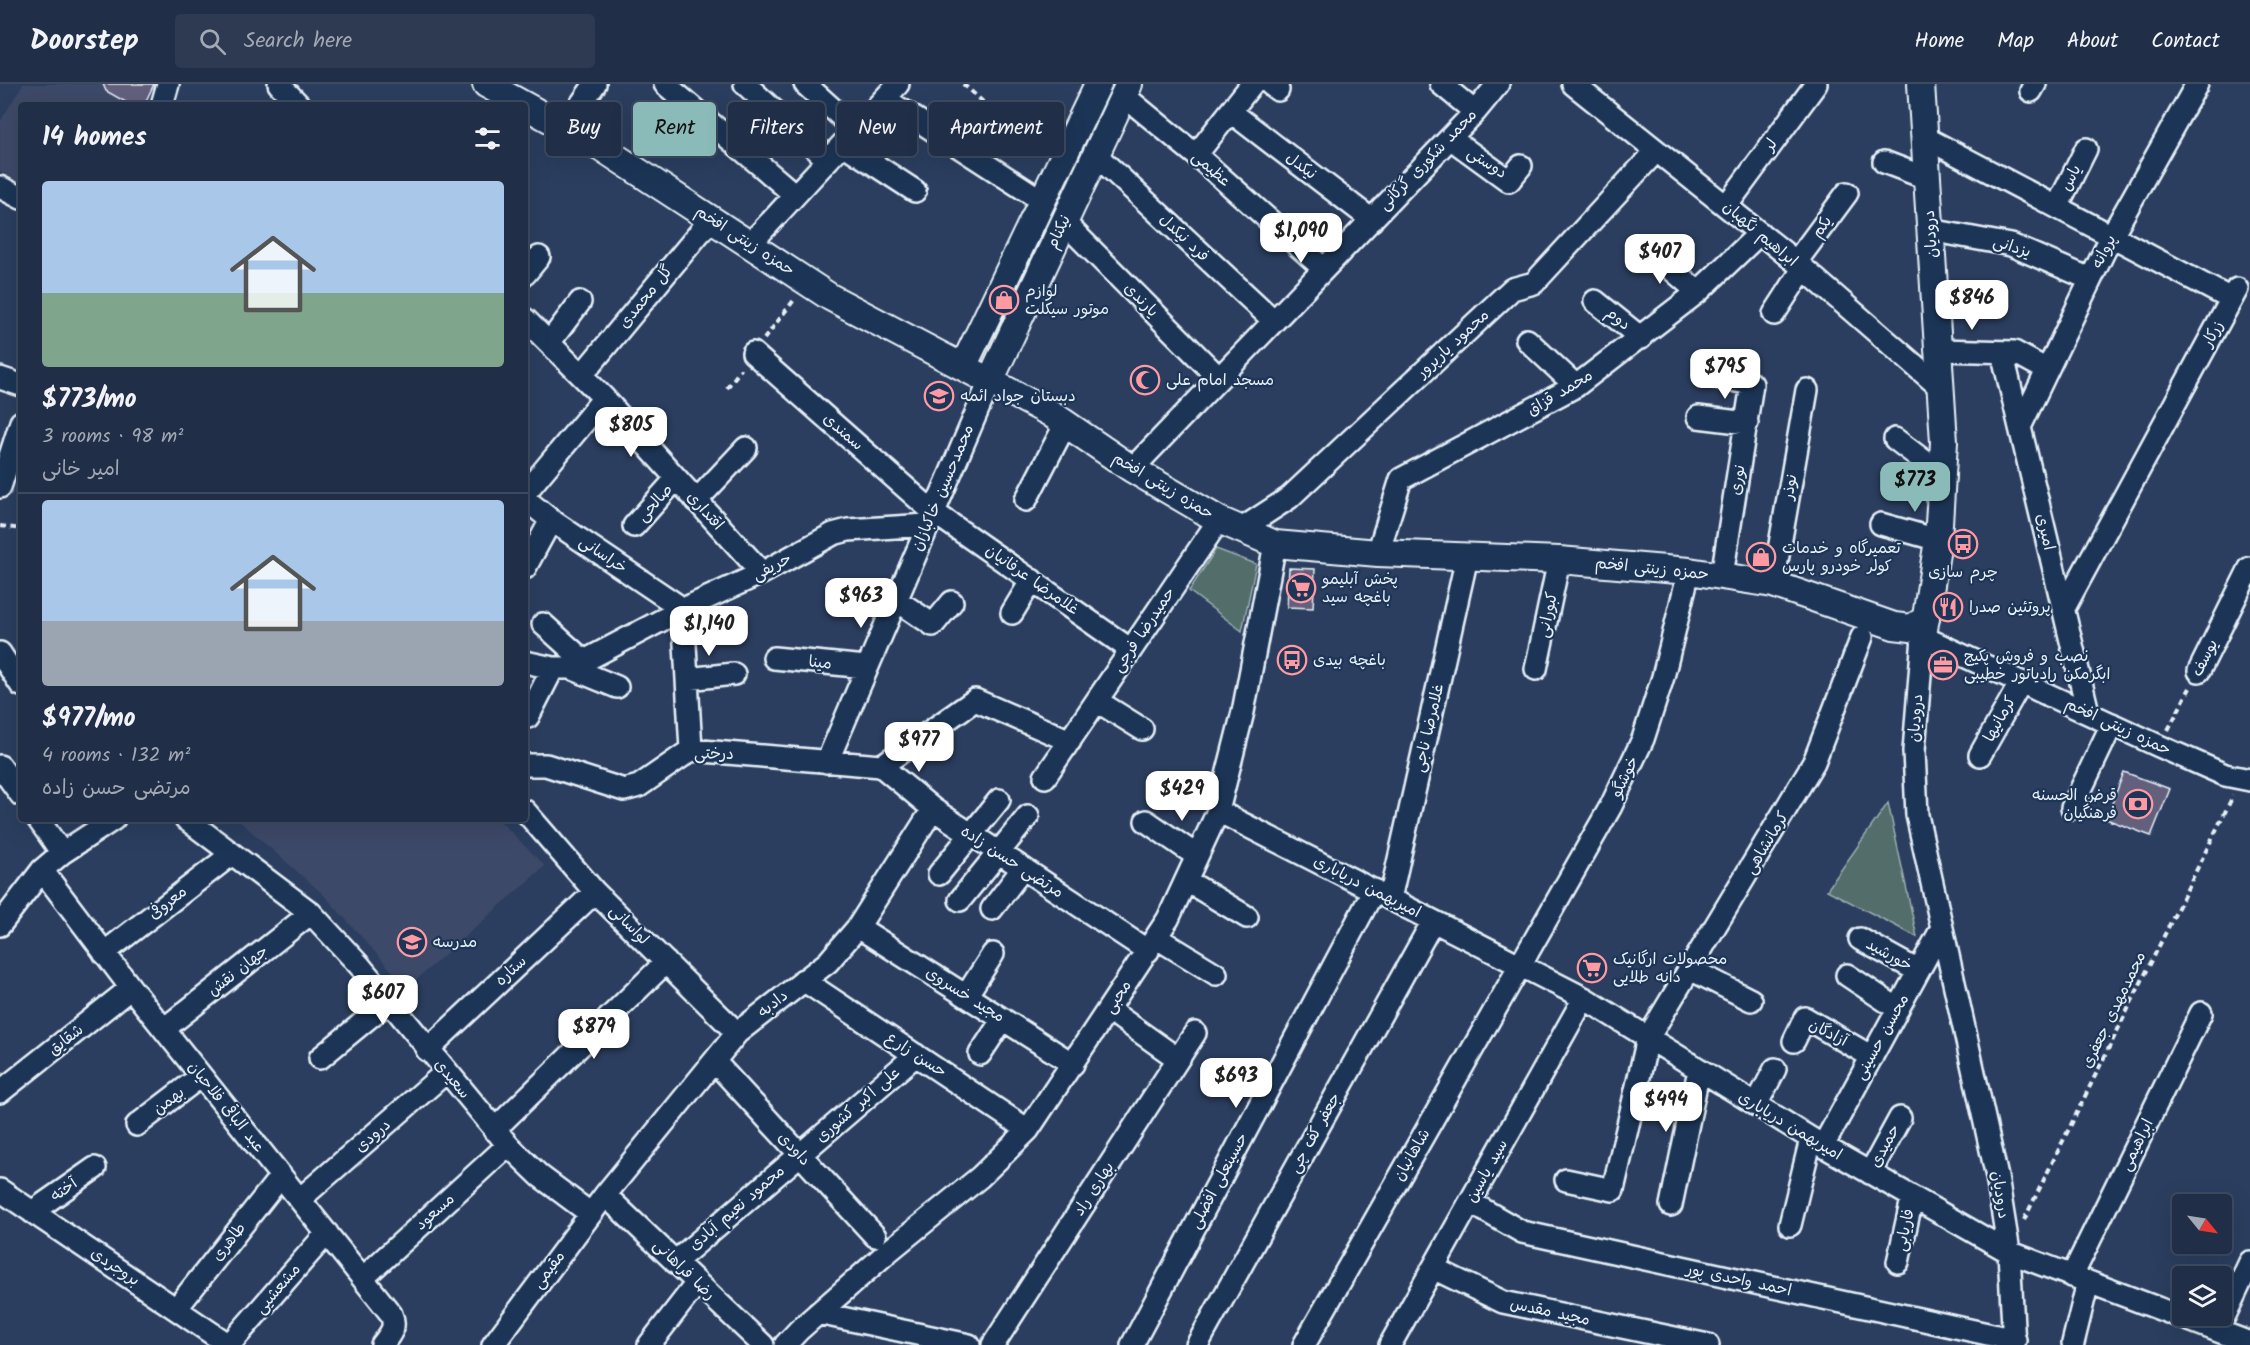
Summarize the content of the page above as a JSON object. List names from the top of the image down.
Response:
{
  "streets": {
    "main road": ["نیکنام", "درودیان", "حمزه زینتی افخم"],
    "street": [
      "لر",
      "محمد شکوری گرکانی",
      "دوستی",
      "نیکدل",
      "عظیمی",
      "یاس",
      "یکم",
      "ابراهیم نگهبان",
      "فرد نیکدل",
      "یزدانی",
      "پروانه",
      "گل محمدی",
      "یارندی",
      "دوم",
      "زرکار",
      "محمود یارپرور",
      "محمد قزاق",
      "سمندی",
      "نوری",
      "نوذر",
      "محمدحسین خاکبازان",
      "صالحی",
      "اقتداری",
      "امیری",
      "خراسانی",
      "حریفی",
      "غلامرضا عرفانیان",
      "کبورانی",
      "حمیدرضا فرجی",
      "یوسف",
      "مینا",
      "کرمانیها",
      "غلامرضا ناجی",
      "درختی",
      "خوشگو",
      "کرمانشاهی",
      "مرتضی حسن زاده",
      "امیربهمن دریاباری",
      "معروفی",
      "لواسانی",
      "خورشید",
      "جهان نقش",
      "ستاره",
      "مجید خسروی",
      "محبی",
      "دادبه",
      "آزادگان",
      "محسن حسینی",
      "شقایق",
      "حسن زارع",
      "سعیدی",
      "بهمن",
      "علی اکبر کشوری",
      "عبد الباقی فلاحیان",
      "جعفر کف چی",
      "درودی",
      "ابراهیمی",
      "حمیدی",
      "داودی",
      "شاهانیان",
      "سید یاسین",
      "حسینعلی افضلی",
      "بهاری راد",
      "آخته",
      "محمود نعیم آبادی",
      "مسعود",
      "فاريابی",
      "طاهری",
      "بروجردی",
      "مقیمی",
      "رضا فراهانی",
      "احمد واحدی پور",
      "مشعشیی",
      "مجید مقدس"
    ],
    "path": ["محمدمهدی جعفری"]
  },
  "crossings": [
    ["لر", "ابراهیم نگهبان"],
    ["محمد شکوری گرکانی", "دوستی"],
    ["محمد شکوری گرکانی", "نیکدل"],
    ["محمد شکوری گرکانی", "عظیمی"],
    ["محمد شکوری گرکانی", "فرد نیکدل"],
    ["محمد شکوری گرکانی", "حمزه زینتی افخم"],
    ["محمد شکوری گرکانی", "یارندی"],
    ["عظیمی", "نیکنام"],
    ["یاس", "زرکار"],
    ["یکم", "ابراهیم نگهبان"],
    ["نیکنام", "فرد نیکدل"],
    ["نیکنام", "حمزه زینتی افخم"],
    ["نیکنام", "یارندی"],
    ["نیکنام", "محمدحسین خاکبازان"],
    ["ابراهیم نگهبان", "درودیان"],
    ["ابراهیم نگهبان", "محمود یارپرور"],
    ["ابراهیم نگهبان", "محمد قزاق"],
    ["درودیان", "حمزه زینتی افخم"],
    ["درودیان", "یزدانی"],
    ["درودیان", "زرکار"],
    ["درودیان", "امیربهمن دریاباری"],
    ["درودیان", "محمدمهدی جعفری"],
    ["درودیان", "محسن حسینی"],
    ["درودیان", "احمد واحدی پور"],
    ["حمزه زینتی افخم", "گل محمدی"],
    ["حمزه زینتی افخم", "محمود یارپرور"],
    ["حمزه زینتی افخم", "محمد قزاق"],
    ["حمزه زینتی افخم", "نوری"],
    ["حمزه زینتی افخم", "نوذر"],
    ["حمزه زینتی افخم", "محمدحسین خاکبازان"],
    ["حمزه زینتی افخم", "امیری"],
    ["حمزه زینتی افخم", "کبورانی"],
    ["حمزه زینتی افخم", "حمیدرضا فرجی"],
    ["حمزه زینتی افخم", "یوسف"],
    ["حمزه زینتی افخم", "کرمانیها"],
    ["حمزه زینتی افخم", "غلامرضا ناجی"],
    ["حمزه زینتی افخم", "خوشگو"],
    ["حمزه زینتی افخم", "محبی"],
    ["حمزه زینتی افخم", "محمدمهدی جعفری"],
    ["یزدانی", "پروانه"],
    ["پروانه", "زرکار"],
    ["پروانه", "امیری"],
    ["گل محمدی", "اقتداری"],
    ["دوم", "محمد قزاق"],
    ["زرکار", "امیری"],
    ["محمود یارپرور", "حمیدرضا فرجی"],
    ["سمندی", "محمدحسین خاکبازان"],
    ["سمندی", "حریفی"],
    ["سمندی", "غلامرضا عرفانیان"],
    ["محمدحسین خاکبازان", "حریفی"],
    ["محمدحسین خاکبازان", "غلامرضا عرفانیان"],
    ["محمدحسین خاکبازان", "مینا"],
    ["محمدحسین خاکبازان", "درختی"],
    ["صالحی", "اقتداری"],
    ["اقتداری", "حریفی"],
    ["خراسانی", "حریفی"],
    ["حریفی", "غلامرضا عرفانیان"],
    ["غلامرضا عرفانیان", "حمیدرضا فرجی"],
    ["غلامرضا ناجی", "امیربهمن دریاباری"],
    ["غلامرضا ناجی", "حسینعلی افضلی"],
    ["درختی", "مرتضی حسن زاده"],
    ["خوشگو", "امیربهمن دریاباری"],
    ["خوشگو", "شاهانیان"],
    ["کرمانشاهی", "امیربهمن دریاباری"],
    ["مرتضی حسن زاده", "محبی"],
    ["مرتضی حسن زاده", "دادبه"],
    ["امیربهمن دریاباری", "محبی"],
    ["امیربهمن دریاباری", "محمدمهدی جعفری"],
    ["امیربهمن دریاباری", "محسن حسینی"],
    ["امیربهمن دریاباری", "جعفر کف چی"],
    ["امیربهمن دریاباری", "ابراهیمی"],
    ["امیربهمن دریاباری", "حمیدی"],
    ["امیربهمن دریاباری", "شاهانیان"],
    ["امیربهمن دریاباری", "سید یاسین"],
    ["امیربهمن دریاباری", "حسینعلی افضلی"],
    ["امیربهمن دریاباری", "فاريابی"],
    ["معروفی", "سعیدی"],
    ["معروفی", "عبد الباقی فلاحیان"],
    ["لواسانی", "ستاره"],
    ["لواسانی", "دادبه"],
    ["لواسانی", "مسعود"],
    ["خورشید", "محسن حسینی"],
    ["جهان نقش", "سعیدی"],
    ["جهان نقش", "عبد الباقی فلاحیان"],
    ["ستاره", "سعیدی"],
    ["مجید خسروی", "محبی"],
    ["مجید خسروی", "دادبه"],
    ["محبی", "حسن زارع"],
    ["دادبه", "حسن زارع"],
    ["دادبه", "داودی"],
    ["دادبه", "مقیمی"],
    ["دادبه", "رضا فراهانی"],
    ["آزادگان", "محسن حسینی"],
    ["شقایق", "عبد الباقی فلاحیان"],
    ["حسن زارع", "علی اکبر کشوری"],
    ["سعیدی", "درودی"],
    ["سعیدی", "مسعود"],
    ["سعیدی", "مقیمی"],
    ["بهمن", "عبد الباقی فلاحیان"],
    ["علی اکبر کشوری", "داودی"],
    ["علی اکبر کشوری", "محمود نعیم آبادی"],
    ["عبد الباقی فلاحیان", "درودی"],
    ["عبد الباقی فلاحیان", "مسعود"],
    ["عبد الباقی فلاحیان", "طاهری"],
    ["عبد الباقی فلاحیان", "مشعشیی"],
    ["داودی", "محمود نعیم آبادی"],
    ["سید یاسین", "احمد واحدی پور"],
    ["سید یاسین", "مجید مقدس"],
    ["آخته", "بروجردی"],
    ["محمود نعیم آبادی", "رضا فراهانی"],
    ["طاهری", "بروجردی"],
    ["بروجردی", "مشعشیی"],
    ["مقیمی", "رضا فراهانی"]
  ],
  "places": {
    "shop": ["لوازم موتور سیکلت", "تعمیرگاه و خدمات کولر خودرو پارس"],
    "mosque": ["مسجد امام علی"],
    "school or university": ["دبستان جواد ائمه", "مدرسه"],
    "bus stop": ["چرم سازی", "باغچه بیدی"],
    "supermarket": ["پخش آبلیمو باغچه سید", "محصولات ارگانیک دانه طلایی"],
    "restaurant": ["پروتئین صدرا"],
    "office": ["نصب و فروش پکیج ابگرمکن رادیاتور خطیبی"],
    "bank": ["قرض الحسنه فرهنگیان"]
  },
  "north": "bottom right",
  "page": {
    "header": "Doorstep",
    "search": "Search here",
    "nav": [
      "Home",
      "Map",
      "About",
      "Contact"
    ],
    "chip": [
      "Buy",
      "Rent",
      "Filters",
      "New",
      "Apartment"
    ],
    "heading": "14 homes",
    "list": [
      {
        "name": "$773/mo",
        "note": "3 rooms · 98 m² · امیر خانی"
      },
      {
        "name": "$977/mo",
        "note": "4 rooms · 132 m² · مرتضی حسن زاده"
      }
    ],
    "price": [
      "$1,090",
      "$407",
      "$846",
      "$795",
      "$805",
      "$773",
      "$963",
      "$1,140",
      "$977",
      "$429",
      "$607",
      "$879",
      "$693",
      "$494"
    ]
  }
}
